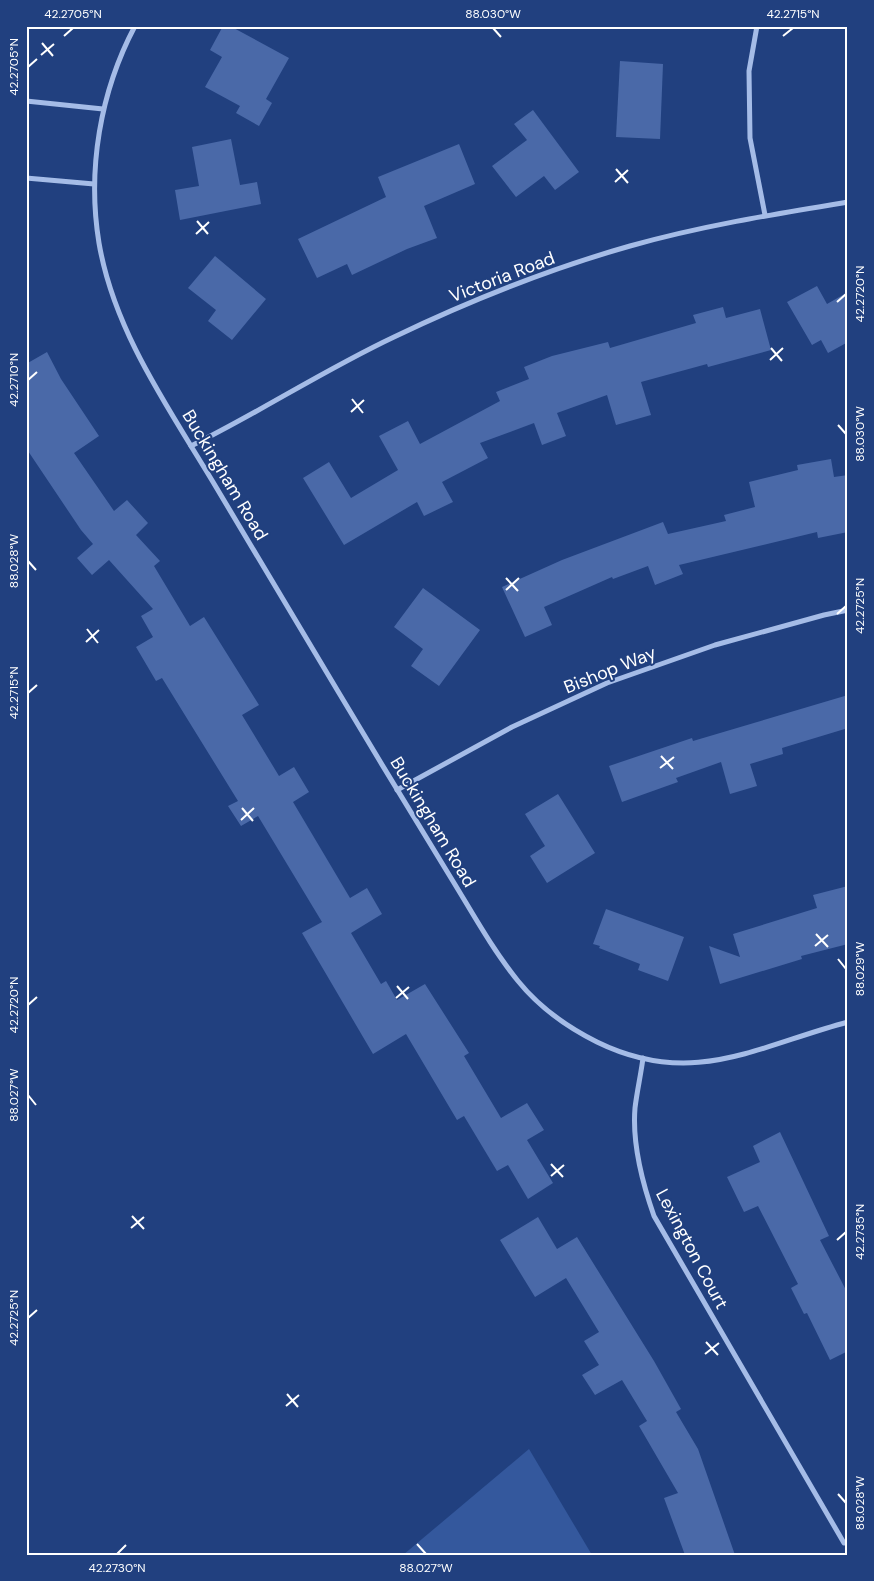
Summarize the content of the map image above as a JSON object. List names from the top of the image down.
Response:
{
  "streets": {
    "street": [
      "Victoria Road",
      "Buckingham Road",
      "Bishop Way",
      "Lexington Court"
    ]
  },
  "crossings": [
    ["Victoria Road", "Buckingham Road"],
    ["Buckingham Road", "Bishop Way"],
    ["Buckingham Road", "Lexington Court"]
  ],
  "coordinates": [
    "42.2705°N",
    "88.030°W",
    "42.2715°N",
    "42.2720°N",
    "42.2710°N",
    "88.028°W",
    "42.2725°N",
    "88.029°W",
    "88.027°W",
    "42.2735°N",
    "42.2730°N"
  ]
}
